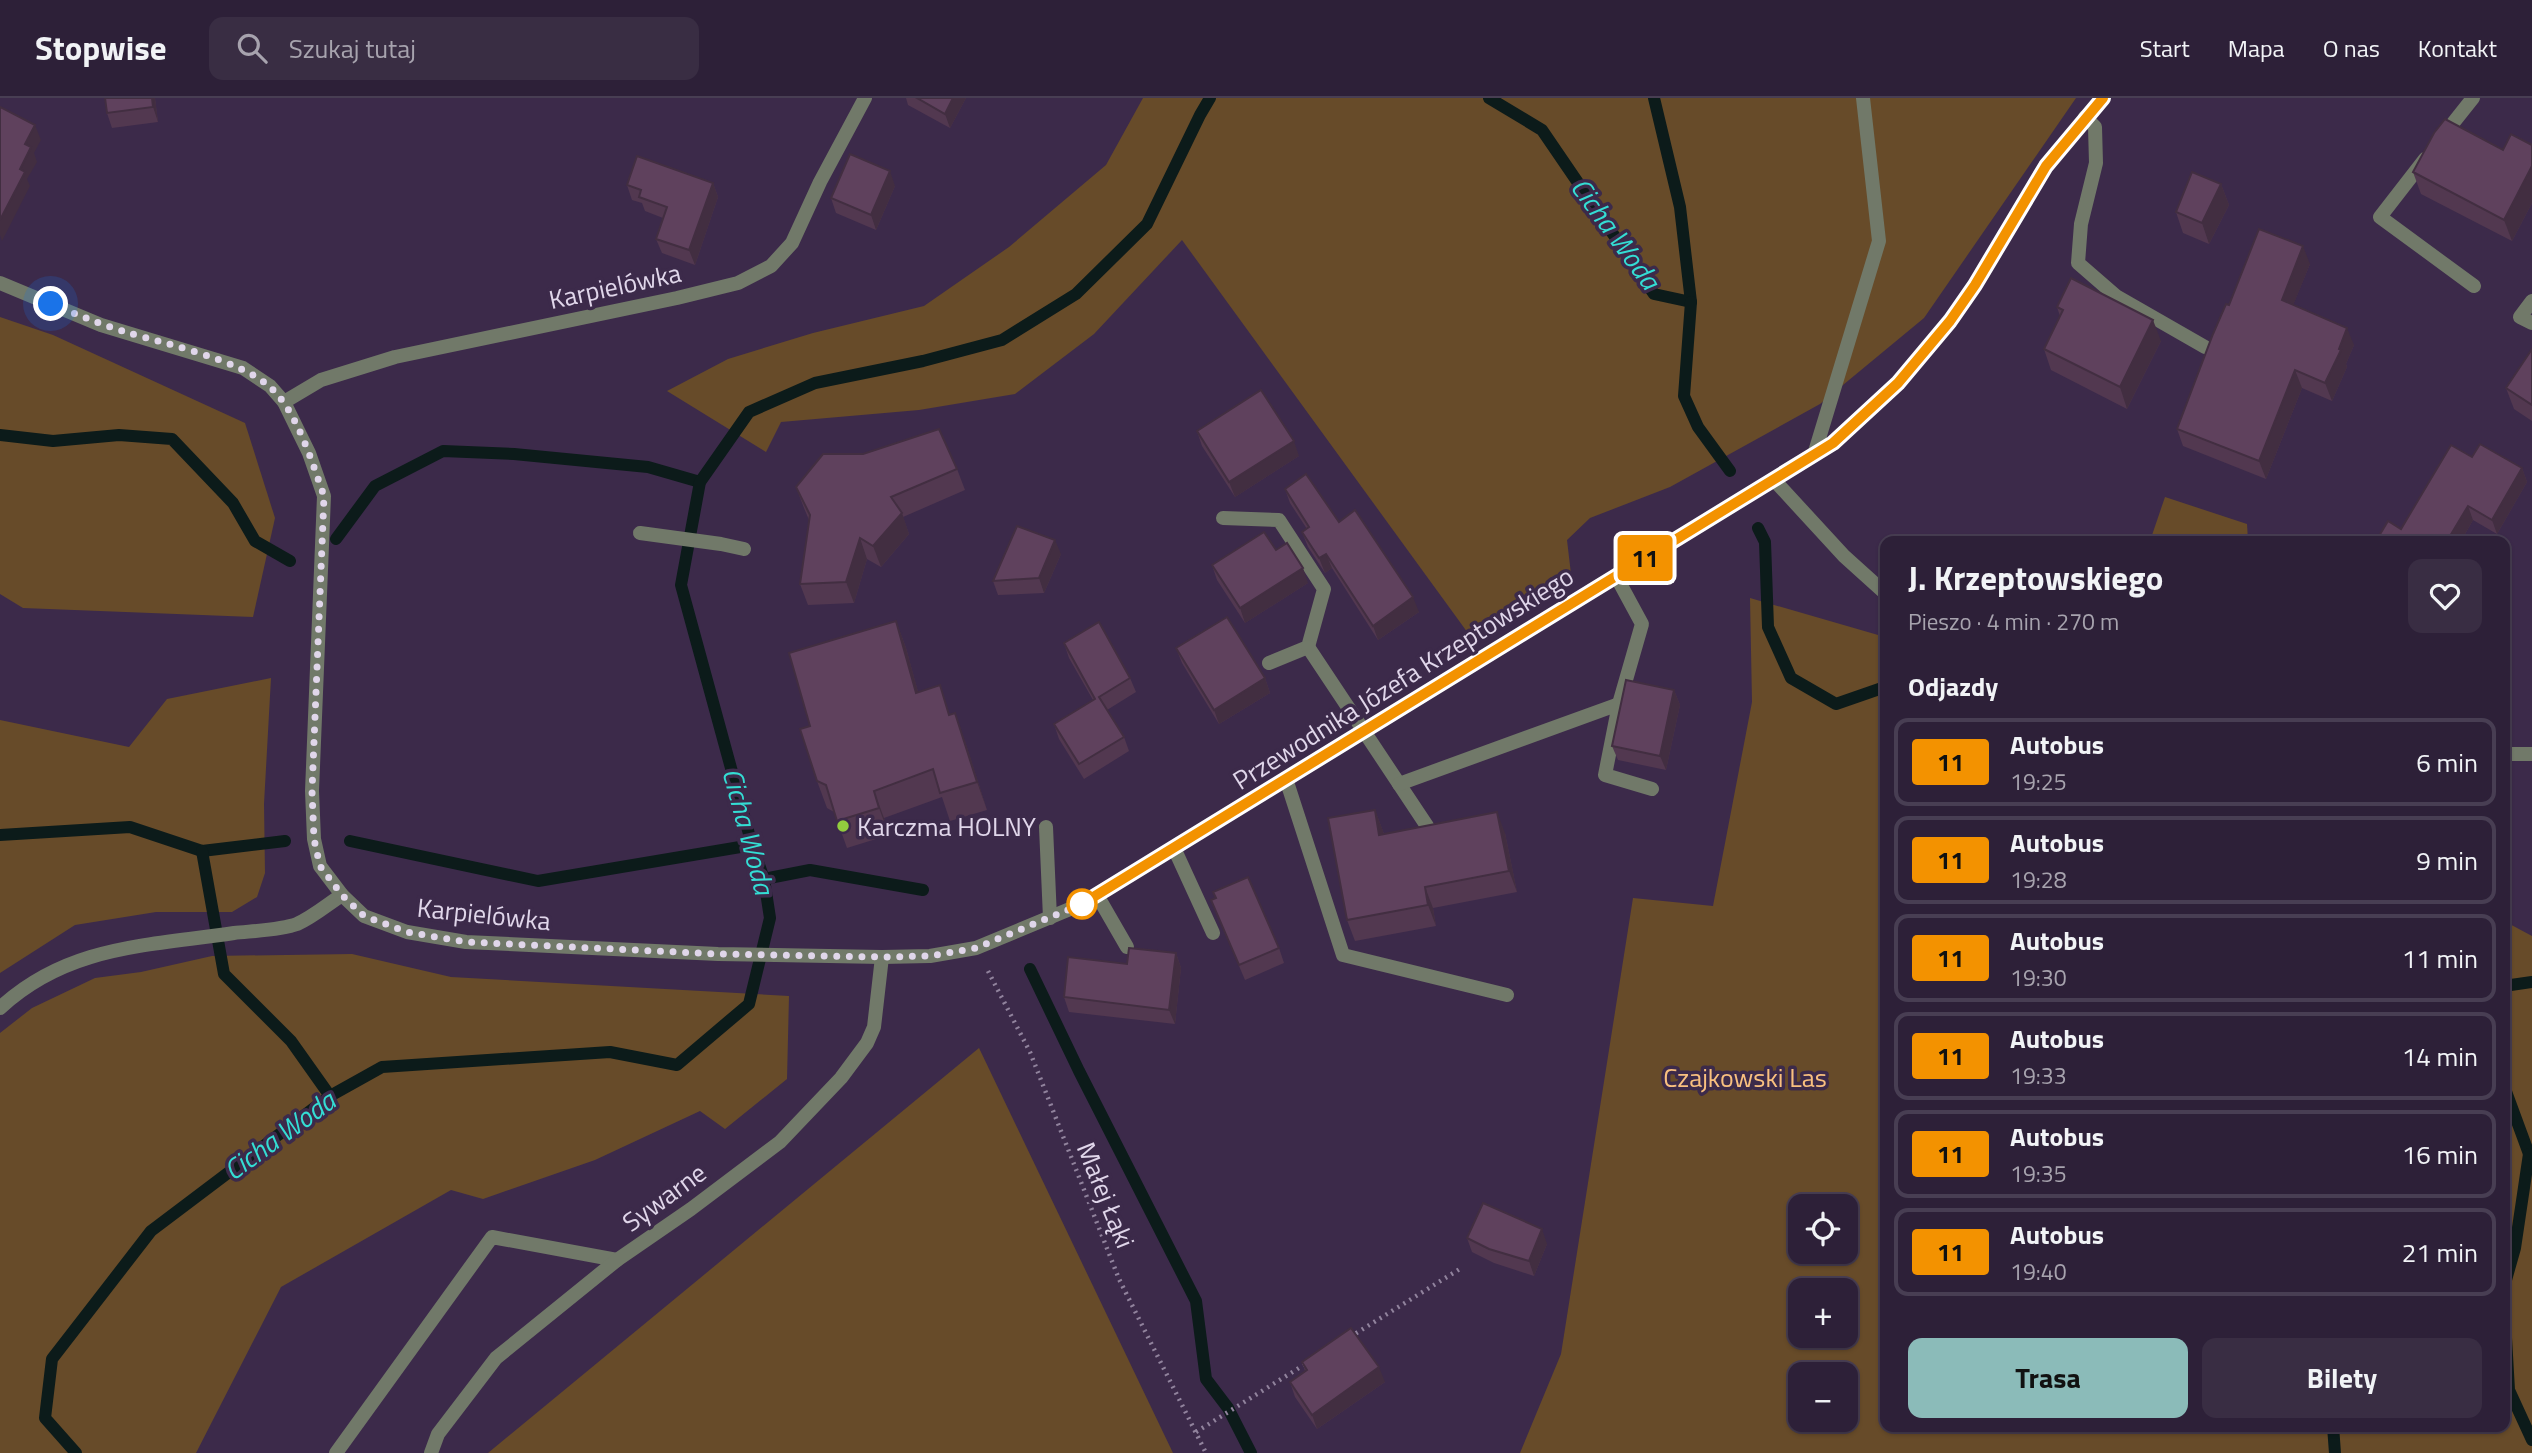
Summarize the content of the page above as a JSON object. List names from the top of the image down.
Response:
{
  "streets": {
    "street": ["Karpielówka", "Przewodnika Józefa Krzeptowskiego", "Sywarne"],
    "path": ["Małej Łąki"]
  },
  "crossings": [
    ["Karpielówka", "Przewodnika Józefa Krzeptowskiego"],
    ["Karpielówka", "Sywarne"],
    ["Przewodnika Józefa Krzeptowskiego", "Małej Łąki"]
  ],
  "water": ["Cicha Woda"],
  "parks": ["Czajkowski Las"],
  "places": ["Karczma HOLNY"],
  "lines": ["bus line 11"],
  "page": {
    "header": "Stopwise",
    "search": "Szukaj tutaj",
    "nav": [
      "Start",
      "Mapa",
      "O nas",
      "Kontakt"
    ],
    "on_map": "11",
    "heading": [
      ["J. Krzeptowskiego", "Pieszo · 4 min · 270 m"],
      "Odjazdy"
    ],
    "list": [
      {
        "mark": "11",
        "name": "Autobus",
        "note": "19:25",
        "value": "6 min"
      },
      {
        "mark": "11",
        "name": "Autobus",
        "note": "19:28",
        "value": "9 min"
      },
      {
        "mark": "11",
        "name": "Autobus",
        "note": "19:30",
        "value": "11 min"
      },
      {
        "mark": "11",
        "name": "Autobus",
        "note": "19:33",
        "value": "14 min"
      },
      {
        "mark": "11",
        "name": "Autobus",
        "note": "19:35",
        "value": "16 min"
      },
      {
        "mark": "11",
        "name": "Autobus",
        "note": "19:40",
        "value": "21 min"
      }
    ],
    "map_buttons": ["+", "−"],
    "buttons": ["Trasa", "Bilety"]
  }
}
